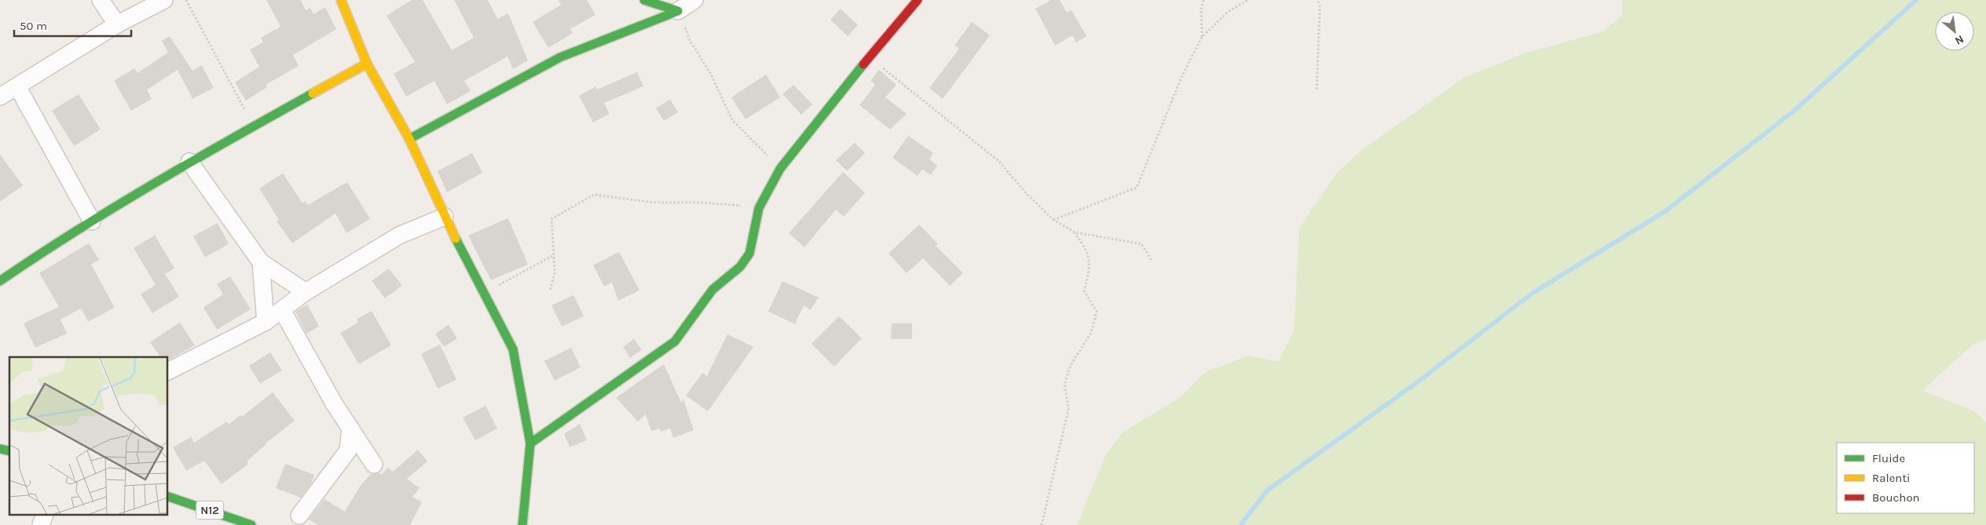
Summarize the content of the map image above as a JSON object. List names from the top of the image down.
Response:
{
  "streets": {
    "street": ["N12"]
  },
  "legend": ["Fluide", "Ralenti", "Bouchon"],
  "scale_bar": "50 m",
  "north": "bottom right"
}
